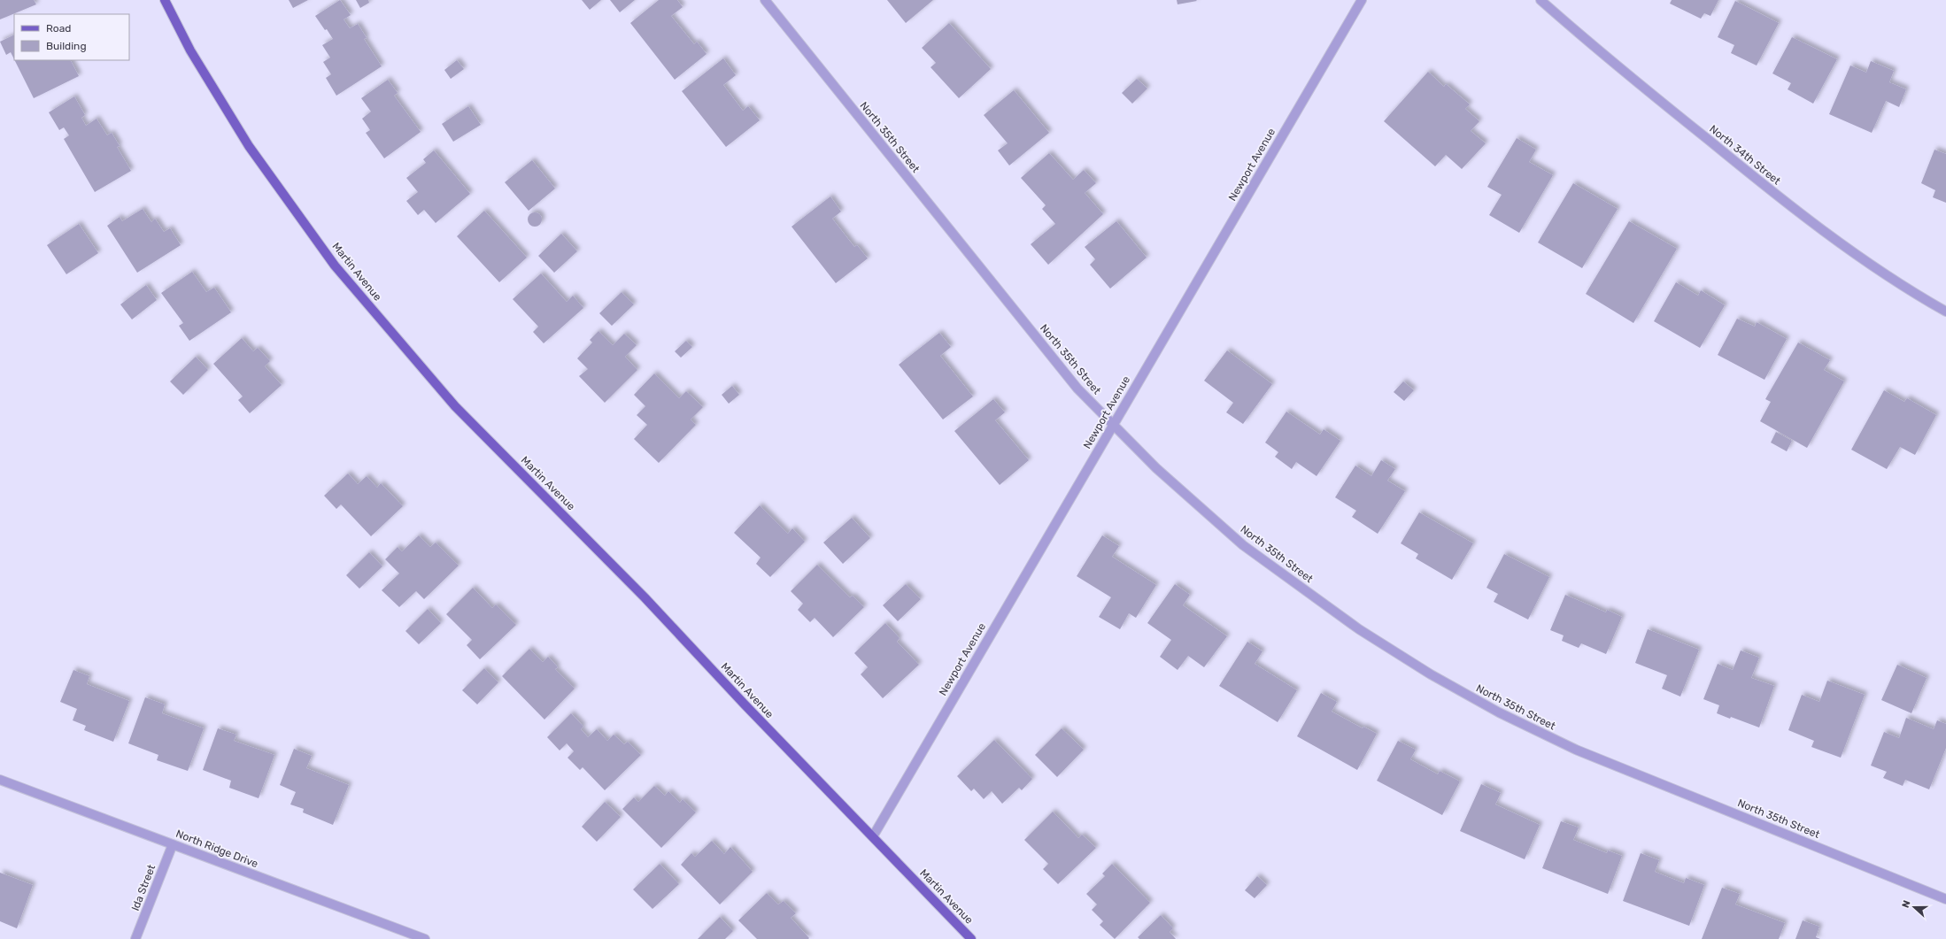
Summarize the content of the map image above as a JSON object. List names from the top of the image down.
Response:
{
  "streets": {
    "main road": ["Martin Avenue"],
    "street": [
      "North 35th Street",
      "North 34th Street",
      "Newport Avenue",
      "North Ridge Drive",
      "Ida Street"
    ]
  },
  "crossings": [
    ["North 35th Street", "Newport Avenue"],
    ["Newport Avenue", "Martin Avenue"],
    ["North Ridge Drive", "Ida Street"]
  ],
  "legend": ["Road", "Building"],
  "north": "left"
}
